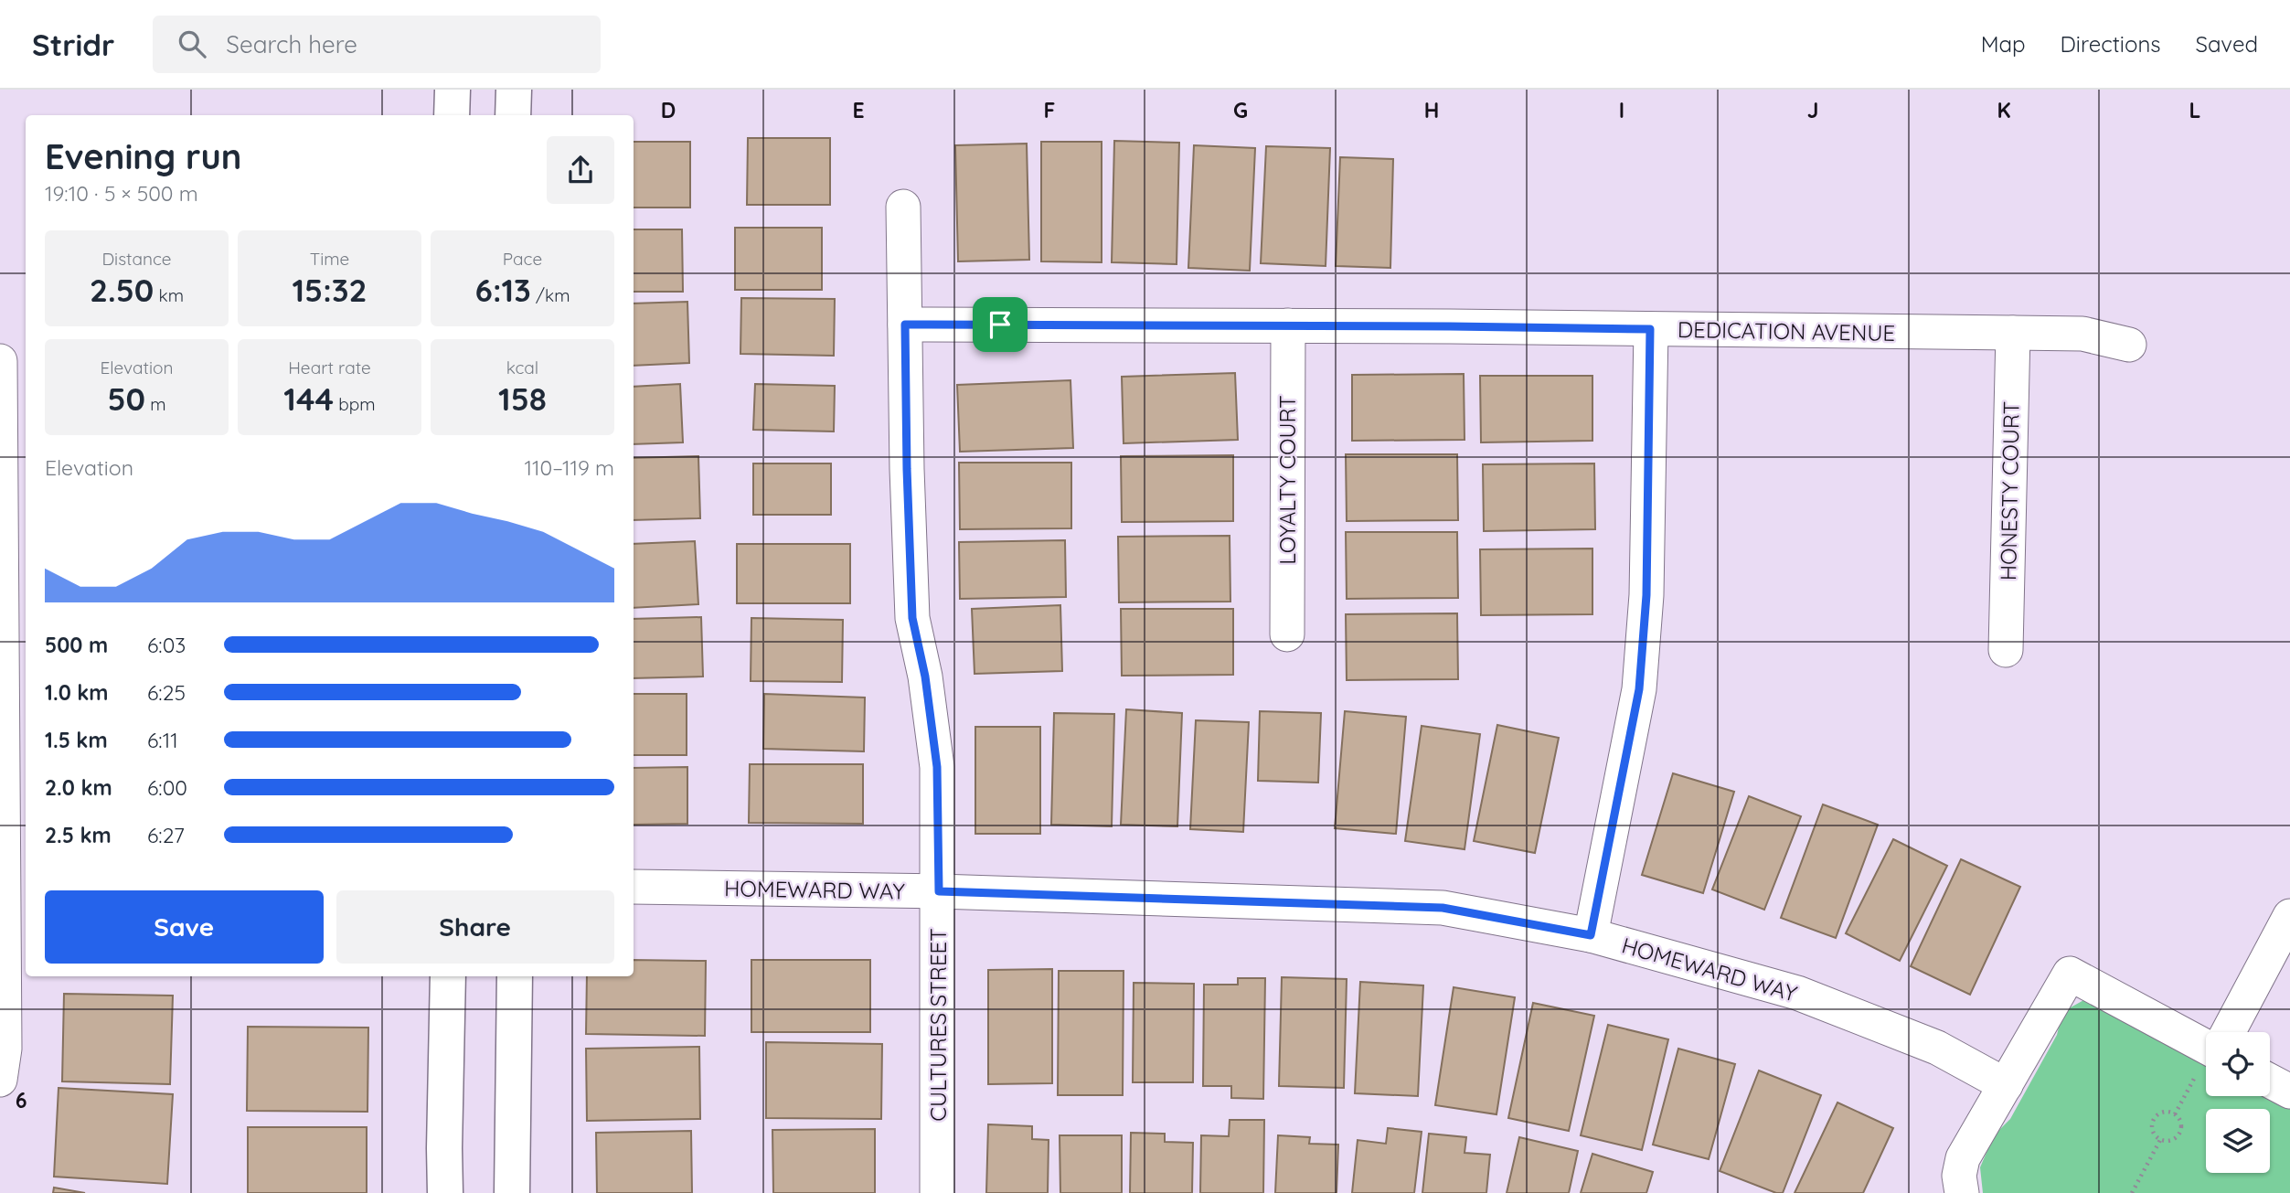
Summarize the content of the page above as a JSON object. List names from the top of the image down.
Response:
{
  "streets": {
    "street": [
      "DEDICATION AVENUE",
      "LOYALTY COURT",
      "HONESTY COURT",
      "HOMEWARD WAY",
      "CULTURES STREET"
    ]
  },
  "crossings": [
    ["DEDICATION AVENUE", "LOYALTY COURT"],
    ["DEDICATION AVENUE", "HONESTY COURT"],
    ["DEDICATION AVENUE", "CULTURES STREET"],
    ["HOMEWARD WAY", "CULTURES STREET"]
  ],
  "page": {
    "header": "Stridr",
    "search": "Search here",
    "nav": ["Map", "Directions", "Saved"],
    "heading": ["Evening run", "19:10 · 5 × 500 m"],
    "stats": [
      ["Distance", "2.50 km"],
      ["Time", "15:32"],
      ["Pace", "6:13 /km"],
      ["Elevation", "50 m"],
      ["Heart rate", "144 bpm"],
      ["kcal", "158"]
    ],
    "chart": ["Elevation", "110–119 m"],
    "list": [
      {
        "name": "500 m",
        "note": "6:03"
      },
      {
        "name": "1.0 km",
        "note": "6:25"
      },
      {
        "name": "1.5 km",
        "note": "6:11"
      },
      {
        "name": "2.0 km",
        "note": "6:00"
      },
      {
        "name": "2.5 km",
        "note": "6:27"
      }
    ],
    "buttons": ["Save", "Share"]
  },
  "grid": {
    "columns": [
      "D",
      "E",
      "F",
      "G",
      "H",
      "I",
      "J",
      "K",
      "L"
    ],
    "rows": ["6"]
  }
}
